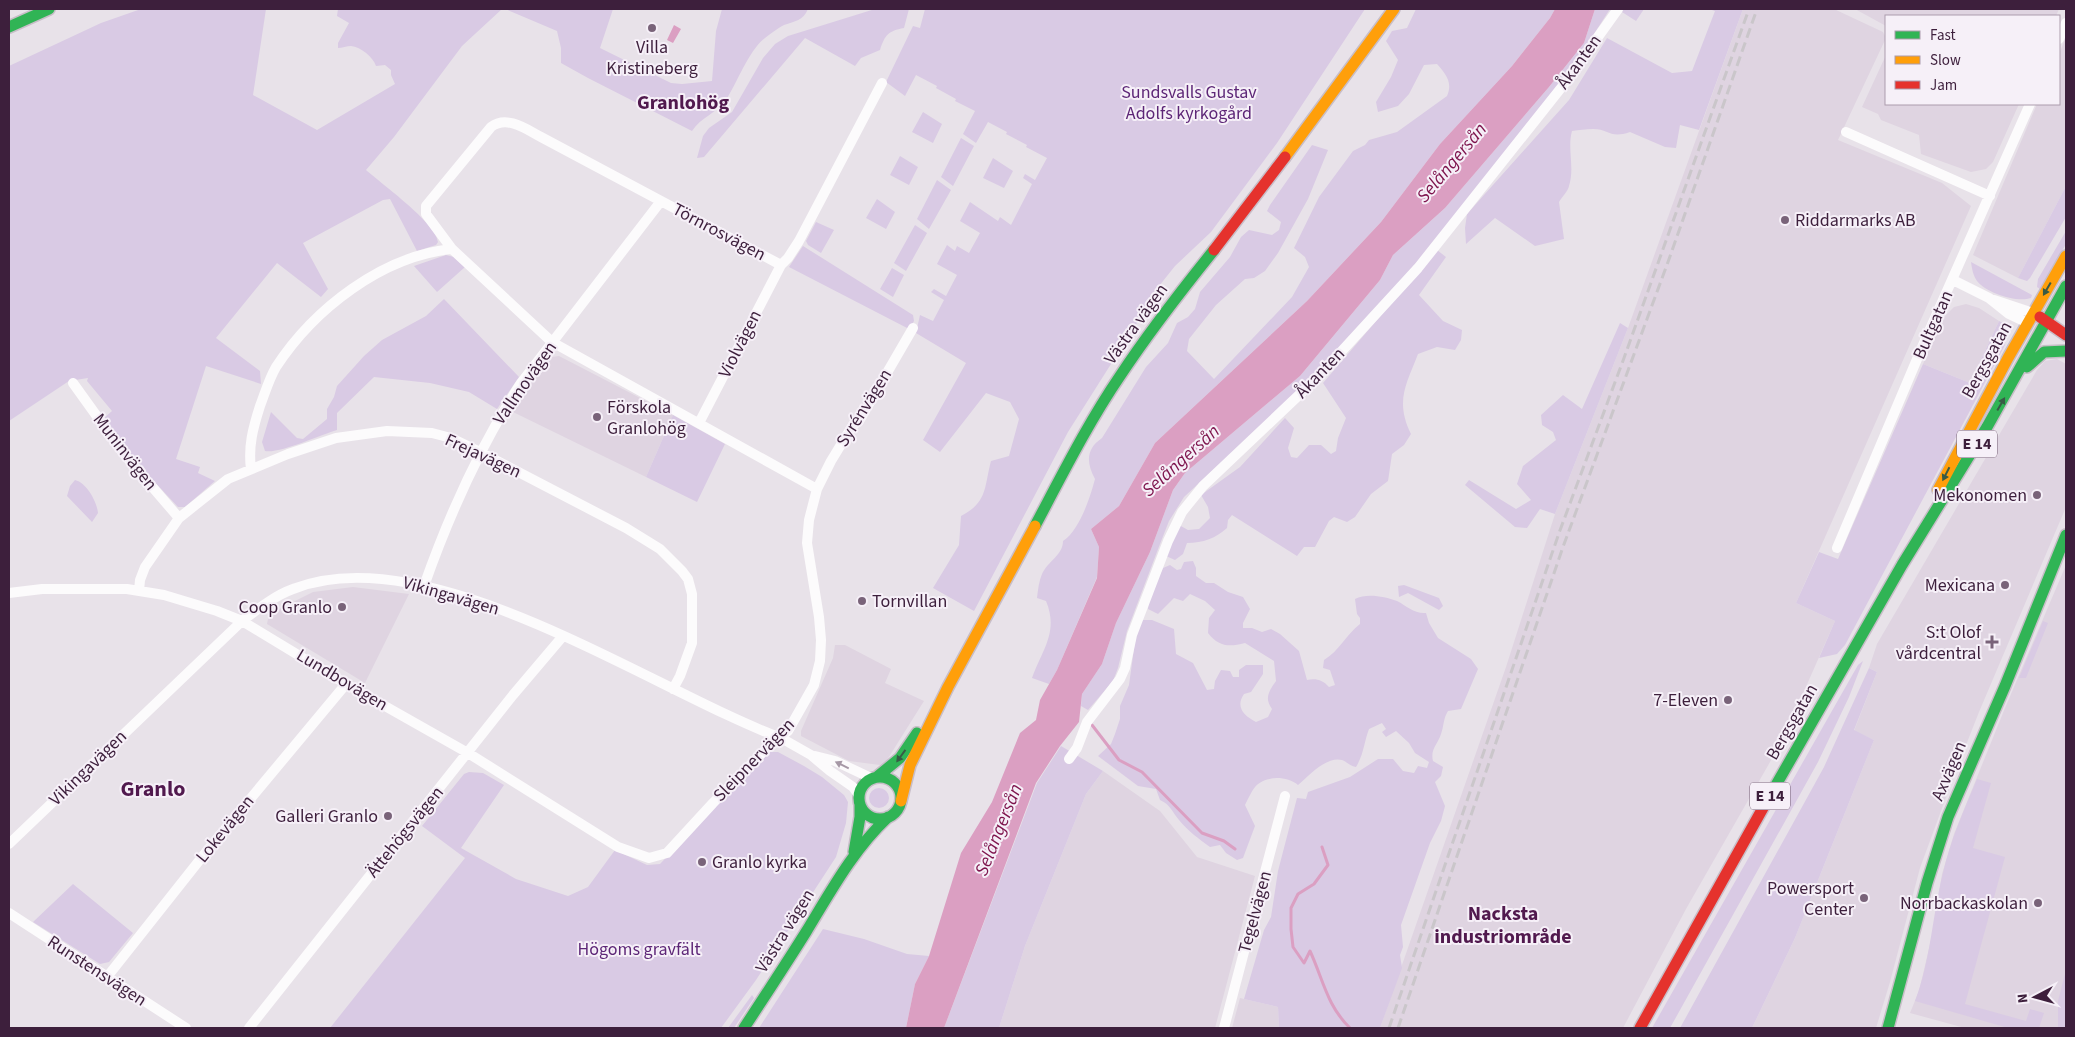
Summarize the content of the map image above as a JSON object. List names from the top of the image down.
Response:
{
  "streets": {
    "main road": [
      "Västra vägen",
      "Bergsgatan",
      "E 14",
      "Axvägen"
    ],
    "street": [
      "Åkanten",
      "Törnrosvägen",
      "Bultgatan",
      "Violvägen",
      "Vallmovägen",
      "Syrénvägen",
      "Muninvägen",
      "Frejavägen",
      "Vikingavägen",
      "Lundbovägen",
      "Sleipnervägen",
      "Lokevägen",
      "Ättehögsvägen",
      "Tegelvägen",
      "Runstensvägen"
    ]
  },
  "crossings": [
    ["Törnrosvägen", "Violvägen"],
    ["Törnrosvägen", "Vallmovägen"],
    ["Västra vägen", "Vikingavägen"],
    ["Vallmovägen", "Frejavägen"],
    ["Vallmovägen", "Vikingavägen"],
    ["Syrénvägen", "Sleipnervägen"],
    ["Muninvägen", "Frejavägen"],
    ["Frejavägen", "Vikingavägen"],
    ["Frejavägen", "Lundbovägen"],
    ["Vikingavägen", "Lundbovägen"],
    ["Vikingavägen", "Sleipnervägen"],
    ["Vikingavägen", "Ättehögsvägen"],
    ["Lundbovägen", "Sleipnervägen"],
    ["Lundbovägen", "Lokevägen"],
    ["Lundbovägen", "Ättehögsvägen"],
    ["Lokevägen", "Runstensvägen"]
  ],
  "districts": ["Granlohög", "Granlo", "Nacksta industriområde"],
  "water": ["Selångersån"],
  "parks": ["Sundsvalls Gustav Adolfs kyrkogård", "Högoms gravfält"],
  "places": {
    "other": [
      "Villa Kristineberg",
      "Riddarmarks AB",
      "Förskola Granlohög",
      "Mekonomen",
      "Mexicana",
      "Tornvillan",
      "Coop Granlo",
      "7-Eleven",
      "Galleri Granlo",
      "Granlo kyrka",
      "Powersport Center",
      "Norrbackaskolan"
    ],
    "health": ["S:t Olof vårdcentral"]
  },
  "legend": ["Fast", "Slow", "Jam"],
  "north": "left"
}
